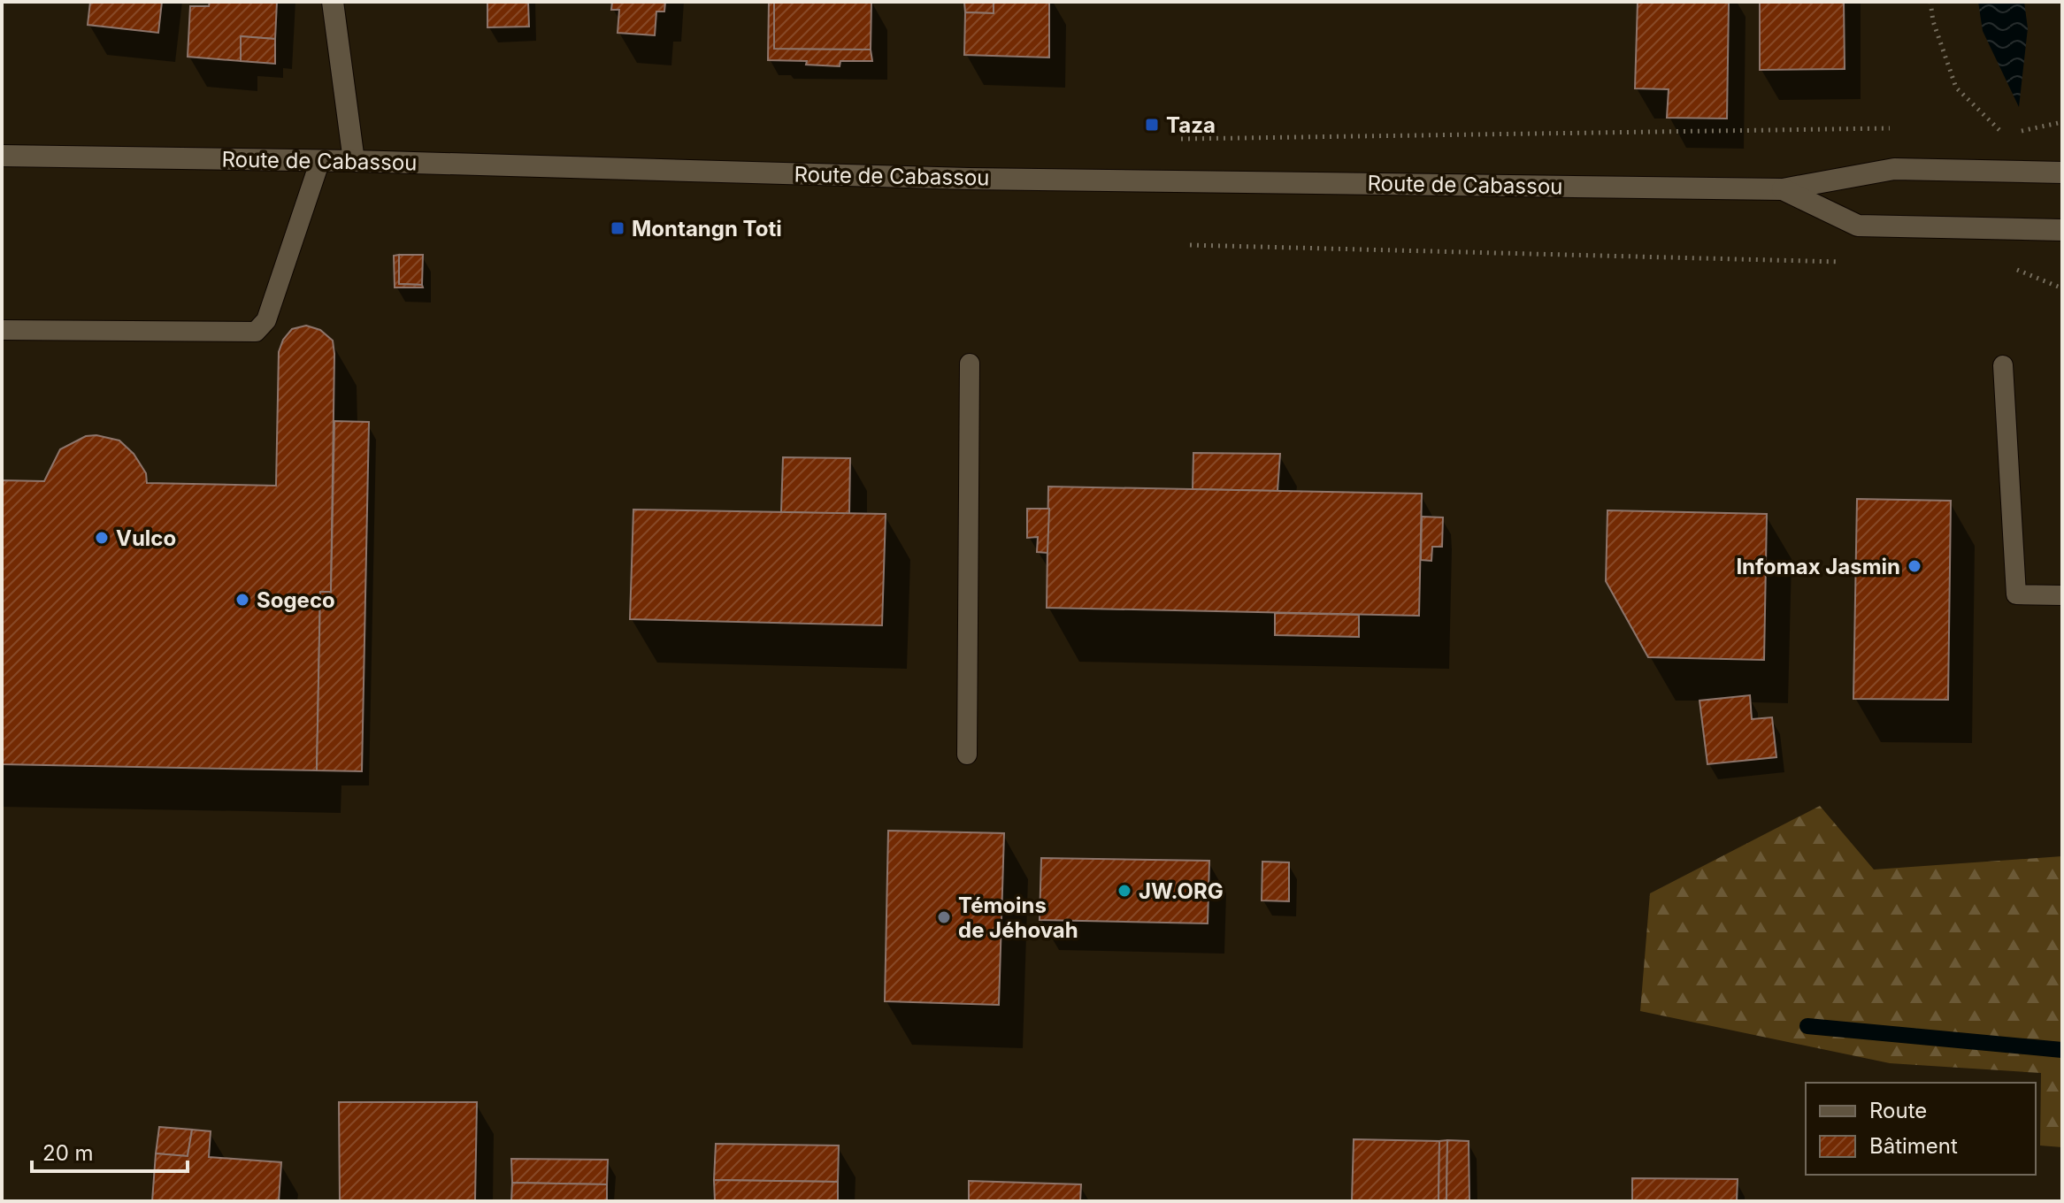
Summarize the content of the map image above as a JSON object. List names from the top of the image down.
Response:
{
  "streets": {
    "main road": ["Route de Cabassou"]
  },
  "places": {
    "transit": ["Taza", "Montangn Toti"],
    "other": [
      "Vulco",
      "Infomax Jasmin",
      "Sogeco",
      "JW.ORG",
      "Témoins de Jéhovah"
    ]
  },
  "legend": ["Route", "Bâtiment"],
  "scale_bar": "20 m"
}
